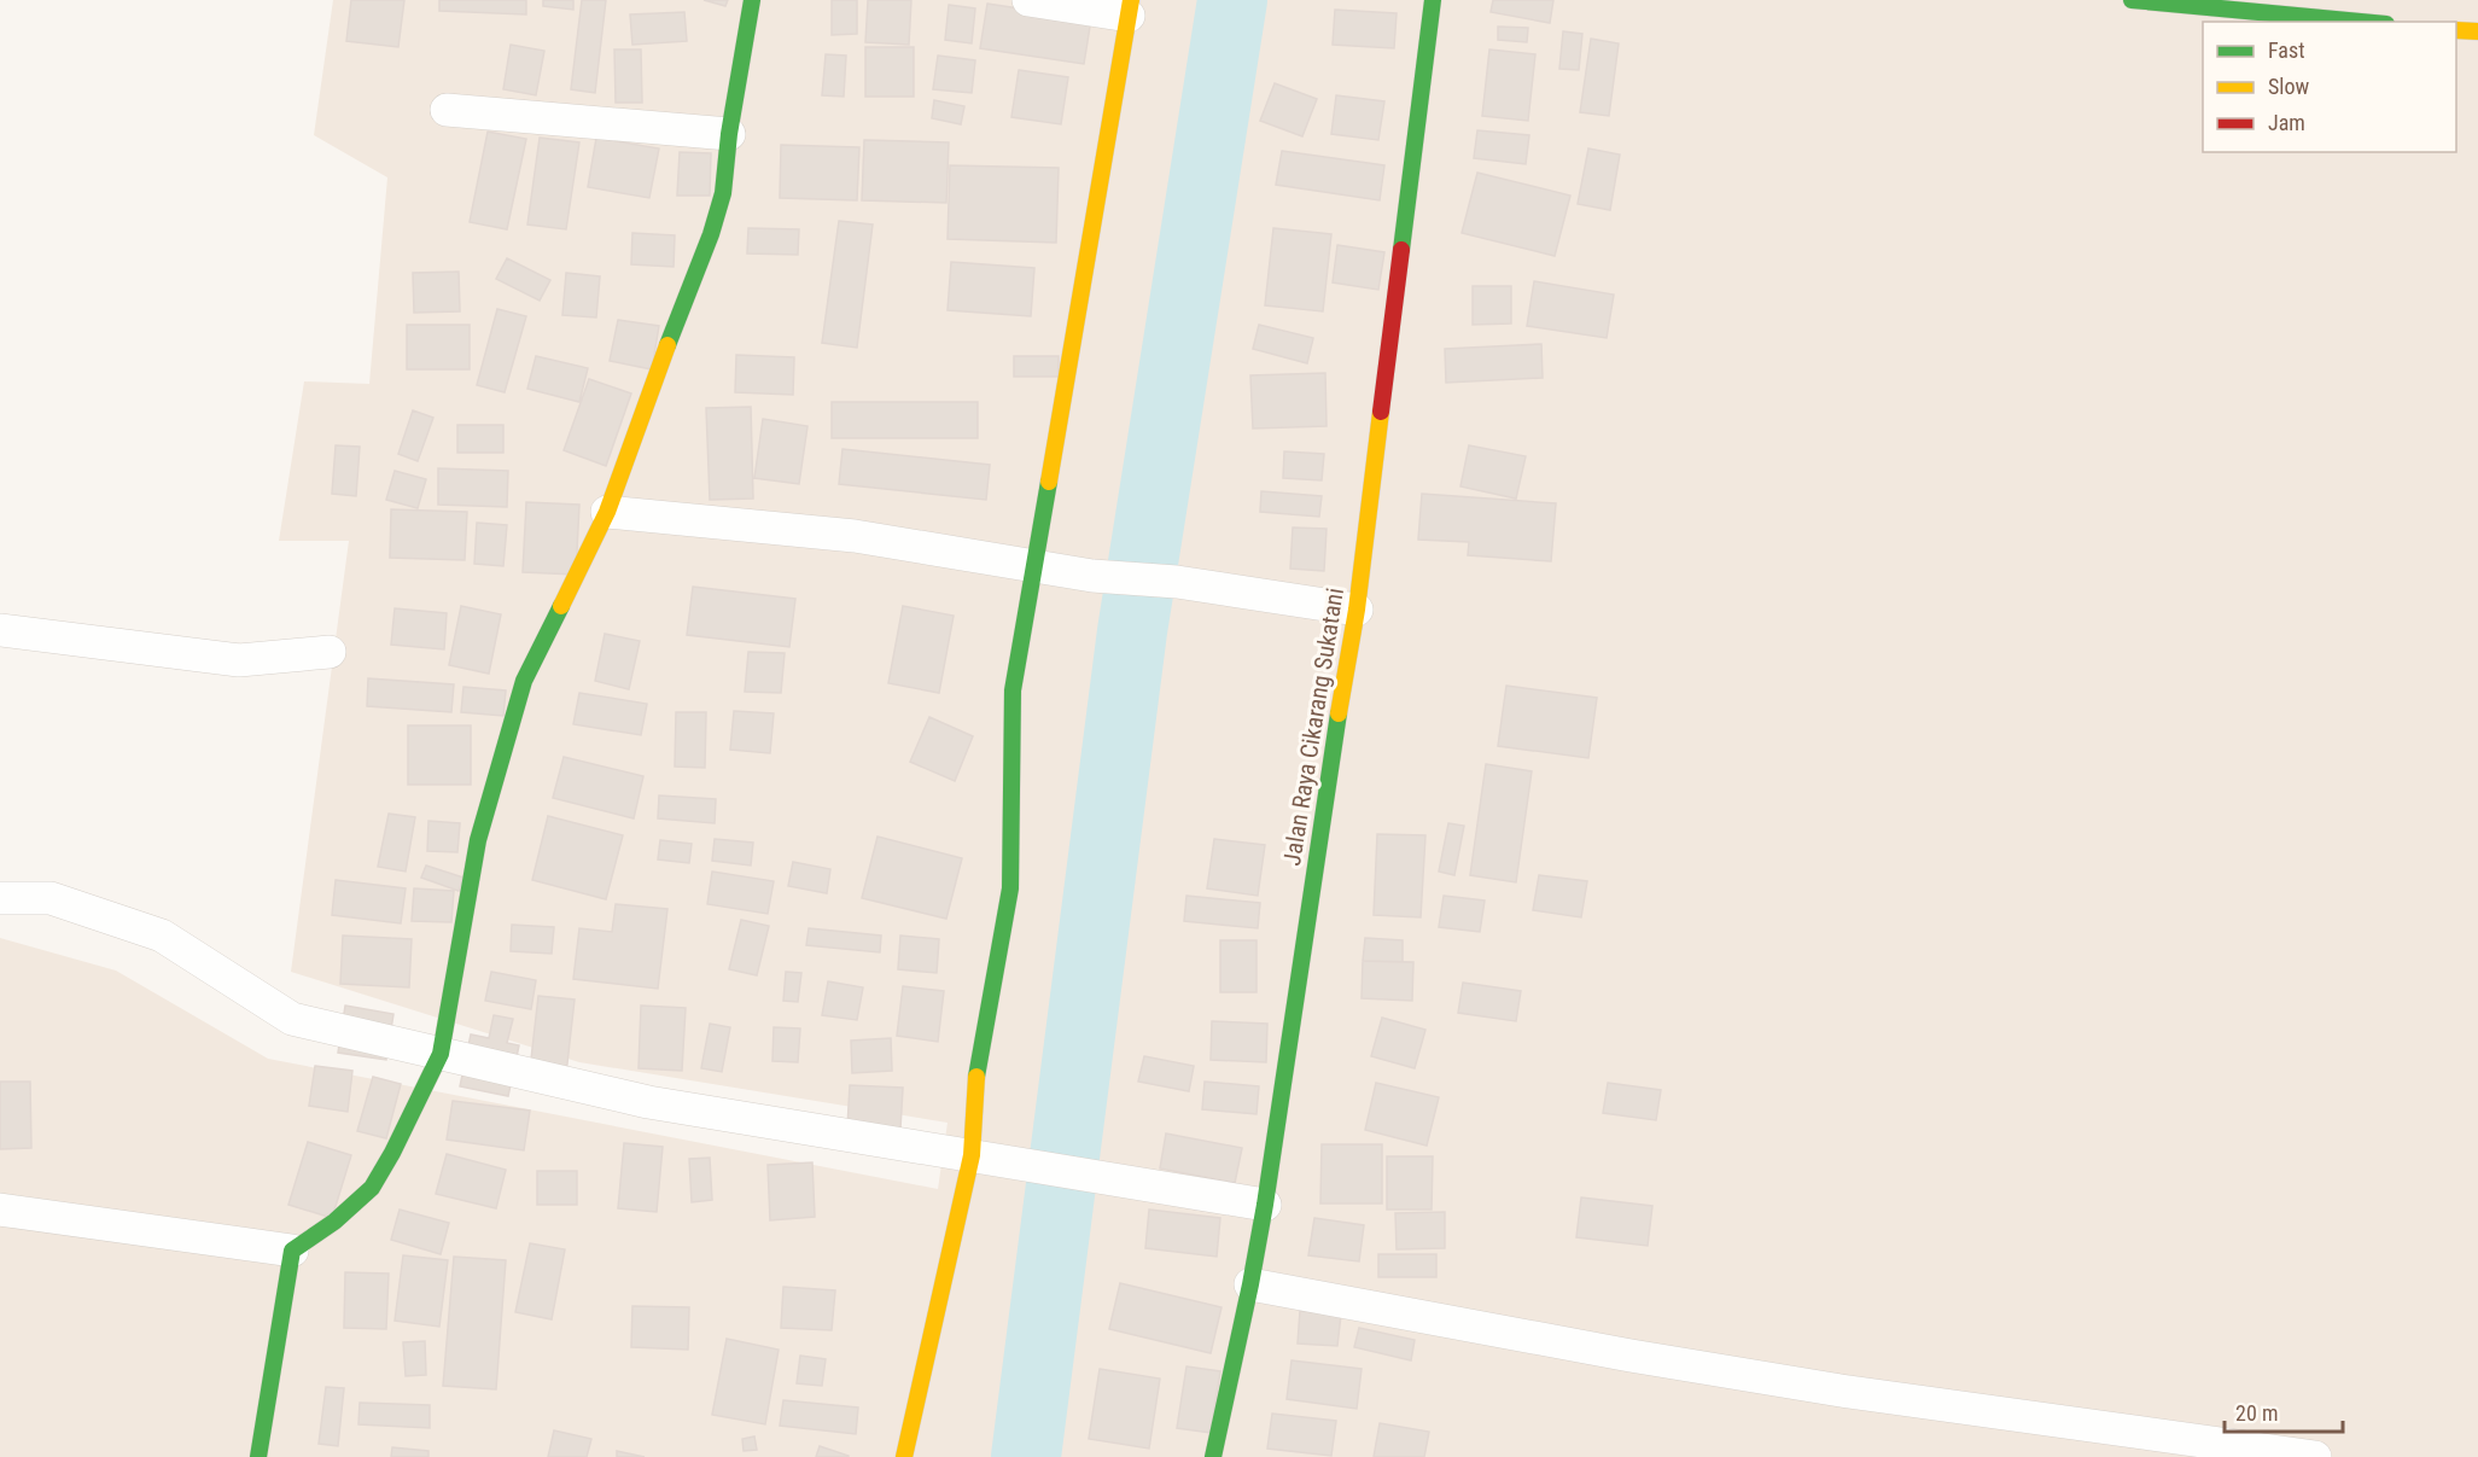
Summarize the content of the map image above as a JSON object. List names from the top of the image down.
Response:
{
  "streets": {
    "street": ["Jalan Raya Cikarang Sukatani"]
  },
  "legend": ["Fast", "Slow", "Jam"],
  "scale_bar": "20 m"
}
